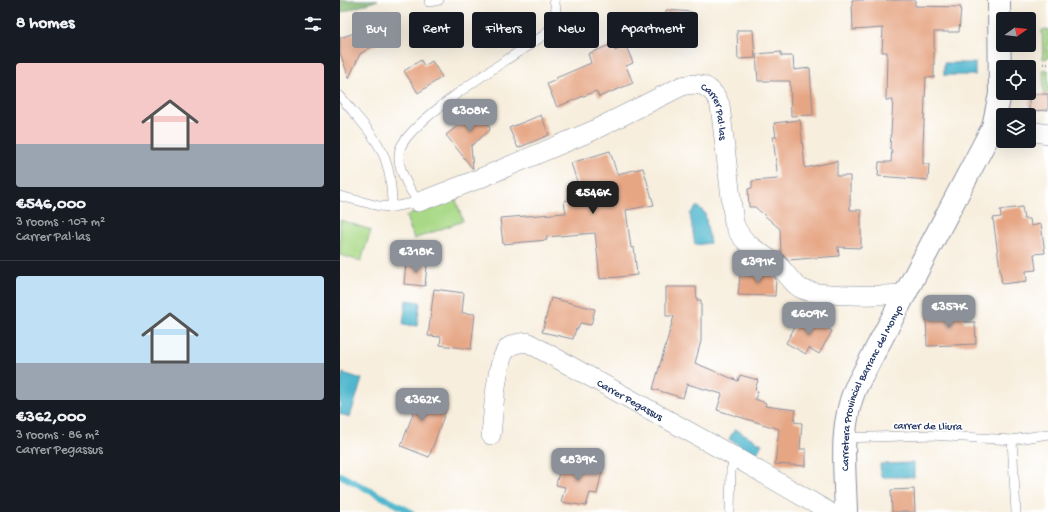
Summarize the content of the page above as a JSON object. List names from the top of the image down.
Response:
{
  "streets": {
    "street": ["Carrer Pal·las", "Carretera Provincial Barranc del Monyo", "Carrer Pegassus"],
    "lane": ["carrer de Lliura"]
  },
  "crossings": [
    ["Carrer Pal·las", "Carretera Provincial Barranc del Monyo"],
    ["Carretera Provincial Barranc del Monyo", "carrer de Lliura"]
  ],
  "north": "right",
  "page": {
    "heading": "8 homes",
    "chip": [
      "Buy",
      "Rent",
      "Filters",
      "New",
      "Apartment"
    ],
    "list": [
      {
        "name": "€546,000",
        "note": "3 rooms · 107 m² · Carrer Pal·las"
      },
      {
        "name": "€362,000",
        "note": "3 rooms · 86 m² · Carrer Pegassus"
      }
    ],
    "price": [
      "€308K",
      "€546K",
      "€318K",
      "€391K",
      "€357K",
      "€609K",
      "€362K",
      "€839K"
    ]
  }
}
